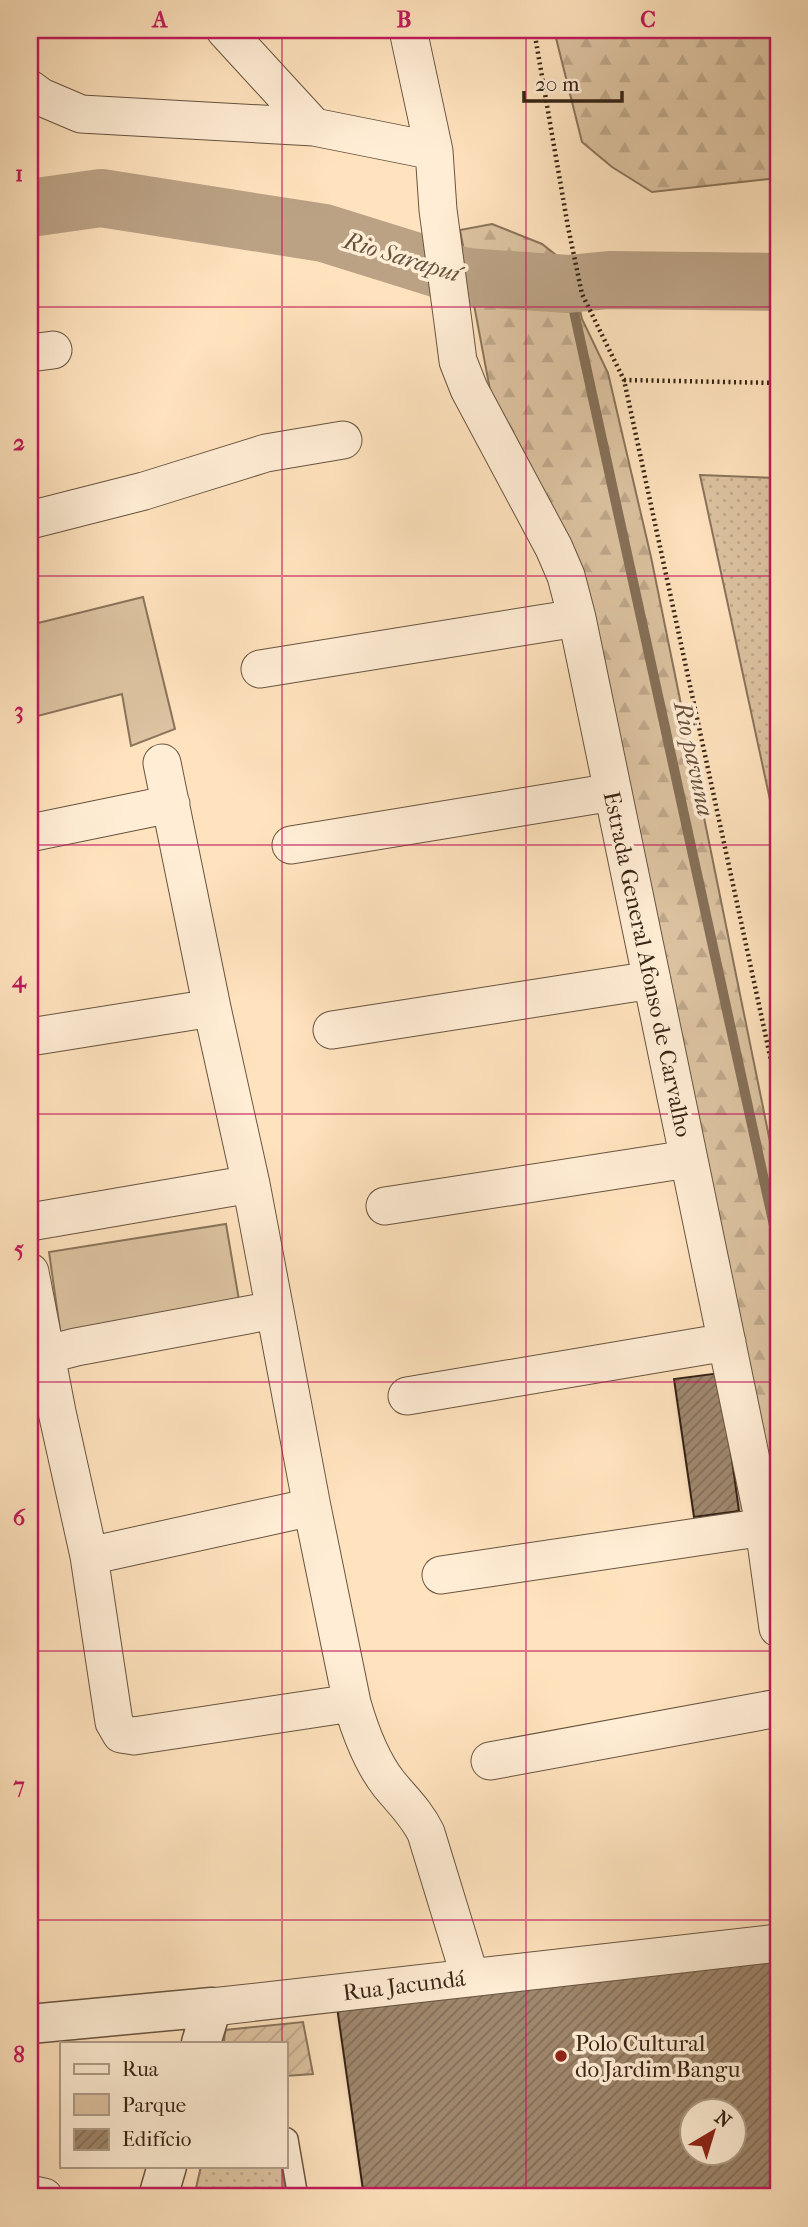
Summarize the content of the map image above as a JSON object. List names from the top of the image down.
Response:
{
  "streets": {
    "street": ["Estrada General Afonso de Carvalho", "Rua Jacundá"]
  },
  "water": ["Rio Sarapuí", "Rio pavuna"],
  "places": ["Polo Cultural do Jardim Bangu"],
  "legend": ["Rua", "Parque", "Edifício"],
  "scale_bar": "20 m",
  "north": "top right",
  "grid": {
    "columns": ["A", "B", "C"],
    "rows": [
      "1",
      "2",
      "3",
      "4",
      "5",
      "6",
      "7",
      "8"
    ]
  }
}
